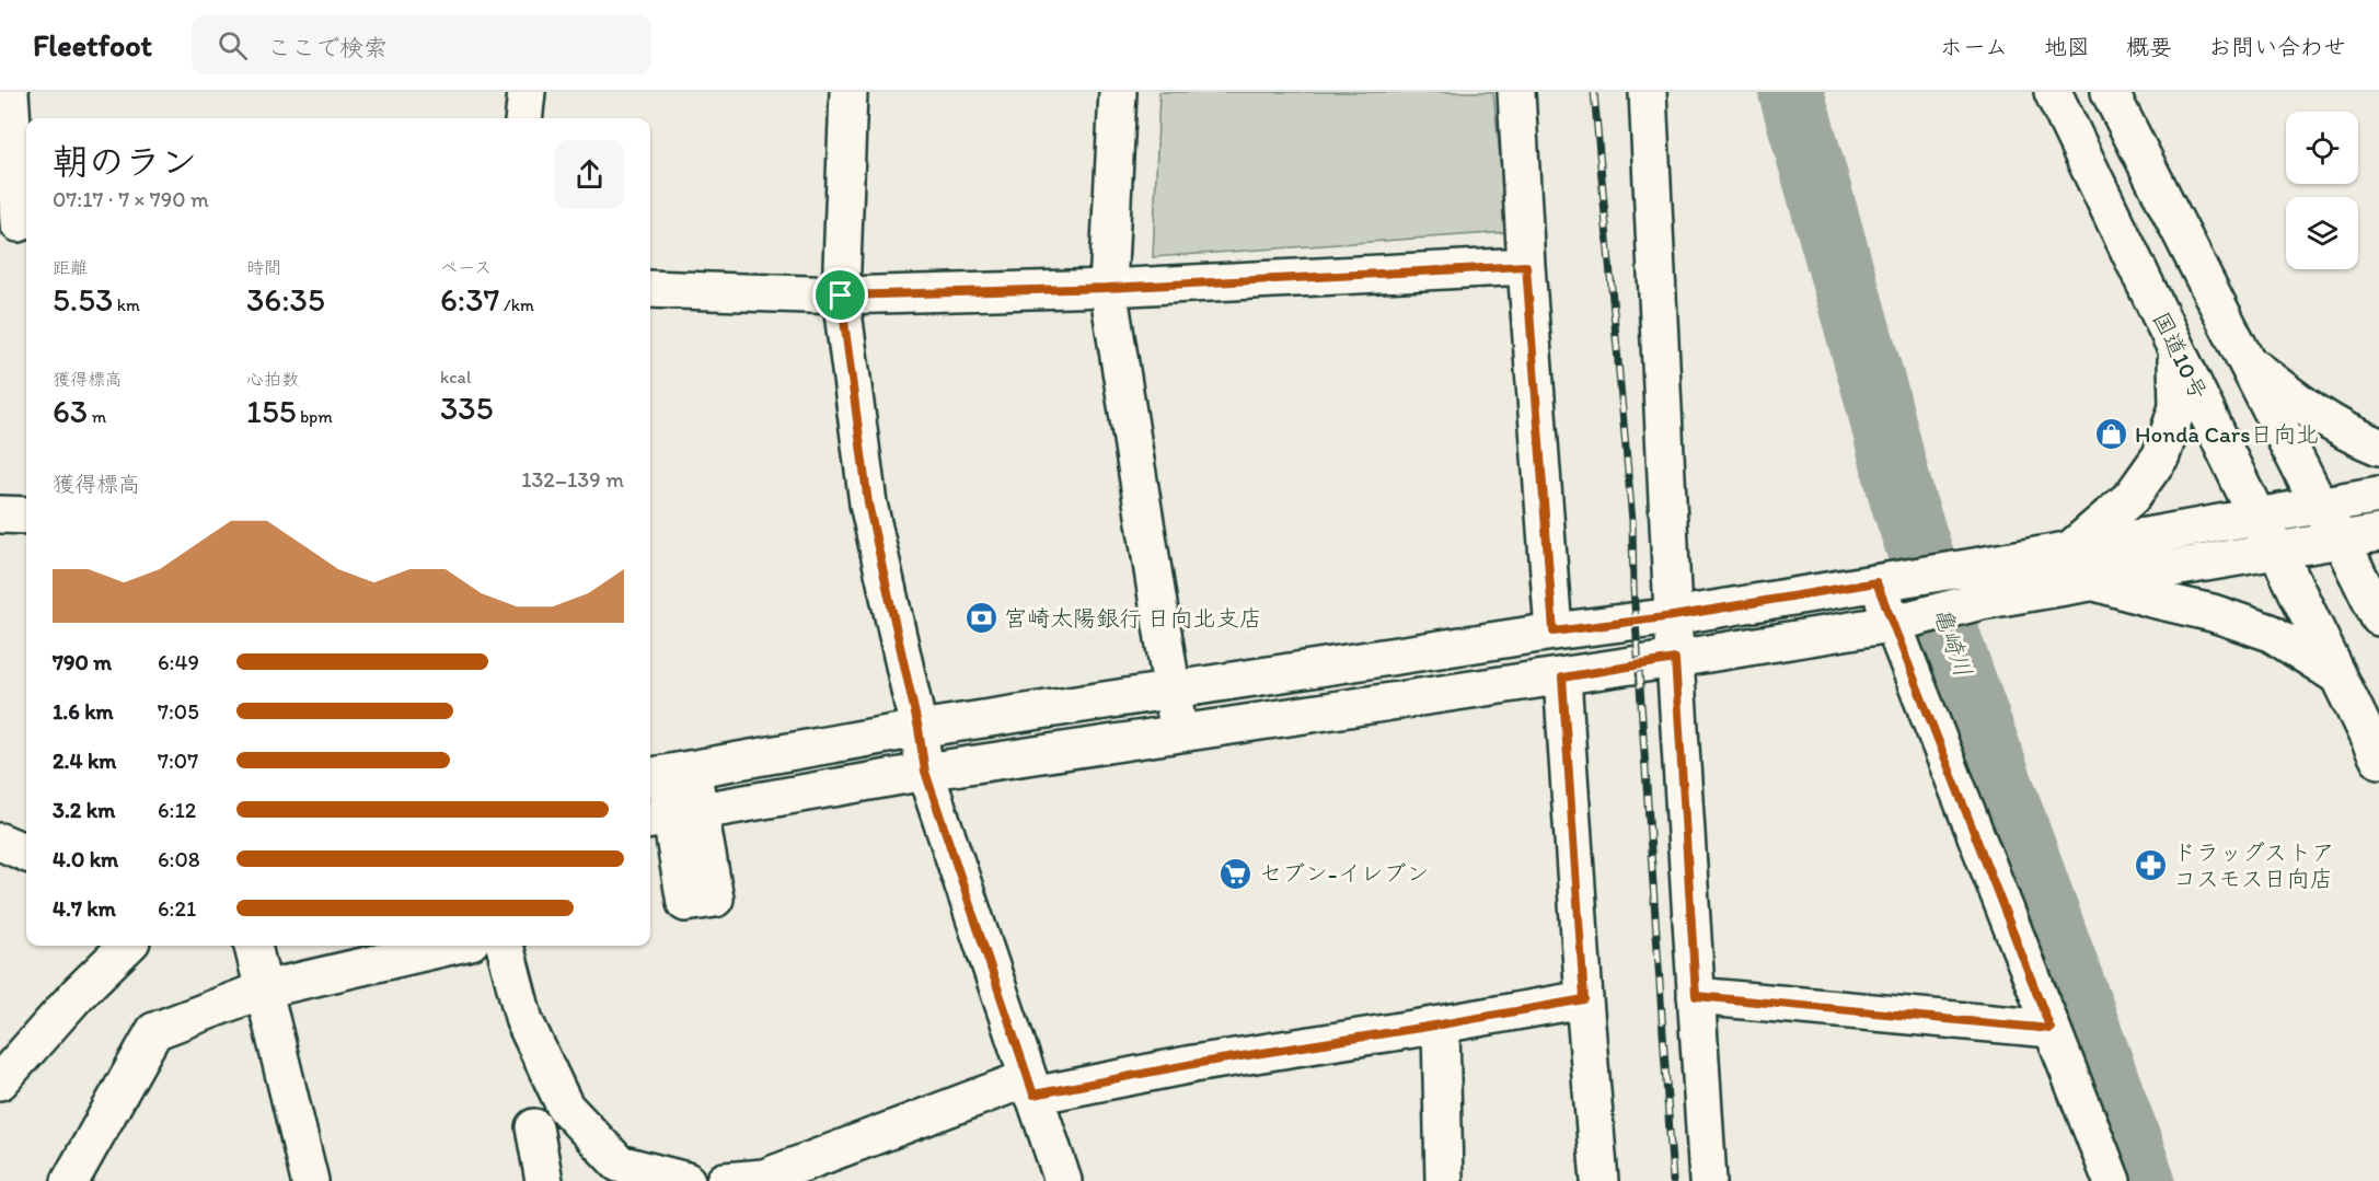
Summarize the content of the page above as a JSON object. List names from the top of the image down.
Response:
{
  "streets": {
    "main road": ["国道10号"]
  },
  "water": ["亀崎川"],
  "places": {
    "shop": ["Honda Cars日向北"],
    "bank": ["宮崎太陽銀行 日向北支店"],
    "pharmacy": ["ドラッグストア コスモス日向店"],
    "supermarket": ["セブン-イレブン"]
  },
  "page": {
    "header": "Fleetfoot",
    "search": "ここで検索",
    "nav": [
      "ホーム",
      "地図",
      "概要",
      "お問い合わせ"
    ],
    "heading": ["朝のラン", "07:17 · 7 × 790 m"],
    "stats": [
      ["距離", "5.53 km"],
      ["時間", "36:35"],
      ["ペース", "6:37 /km"],
      ["獲得標高", "63 m"],
      ["心拍数", "155 bpm"],
      ["kcal", "335"]
    ],
    "chart": ["獲得標高", "132–139 m"],
    "list": [
      {
        "name": "790 m",
        "note": "6:49"
      },
      {
        "name": "1.6 km",
        "note": "7:05"
      },
      {
        "name": "2.4 km",
        "note": "7:07"
      },
      {
        "name": "3.2 km",
        "note": "6:12"
      },
      {
        "name": "4.0 km",
        "note": "6:08"
      },
      {
        "name": "4.7 km",
        "note": "6:21"
      }
    ]
  }
}
